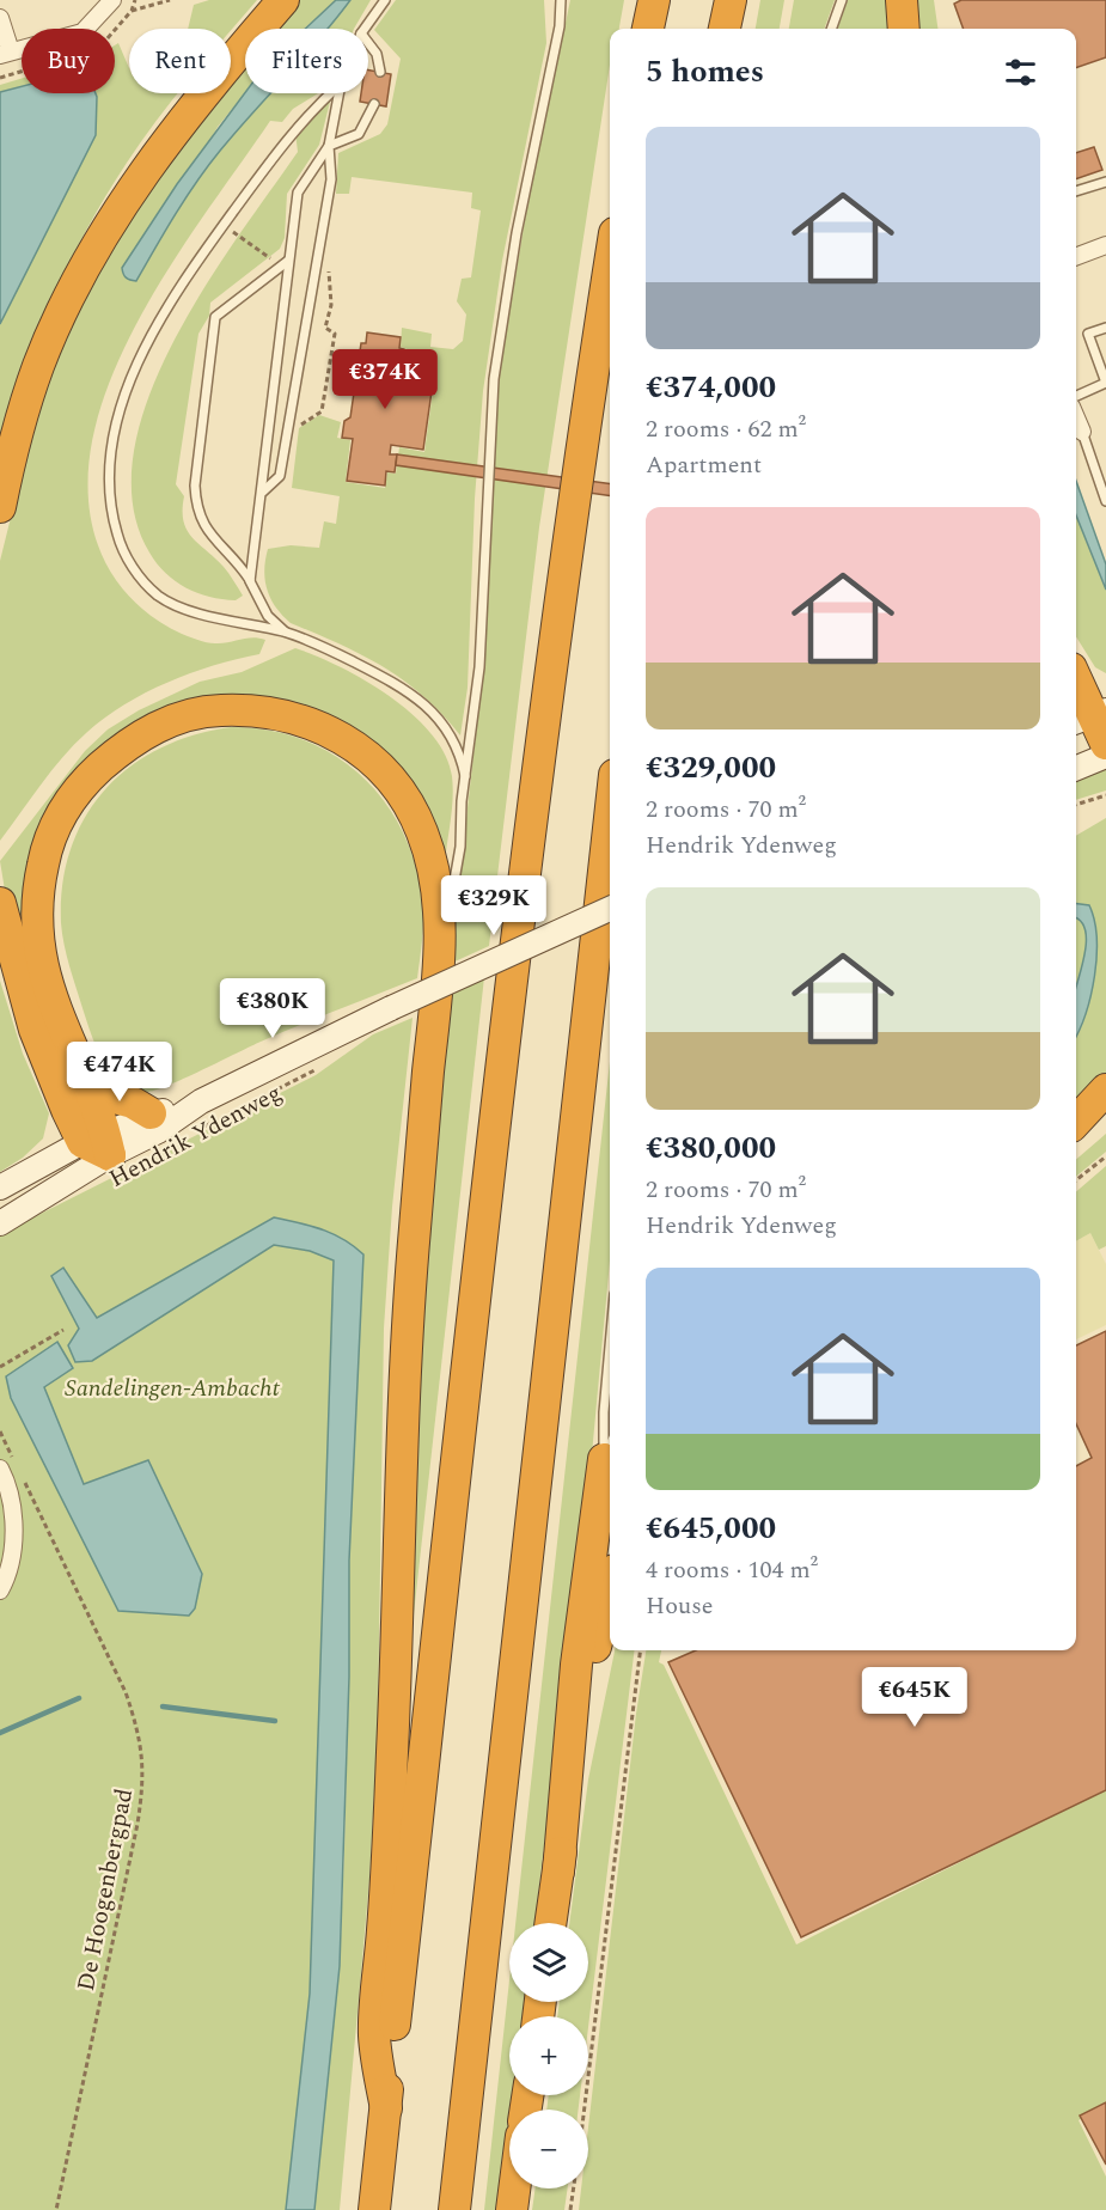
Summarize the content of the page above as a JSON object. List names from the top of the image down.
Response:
{
  "streets": {
    "main road": ["Hendrik Ydenweg"],
    "path": ["De Hoogenbergpad"]
  },
  "parks": ["Sandelingen-Ambacht"],
  "page": {
    "chip": ["Buy", "Rent", "Filters"],
    "heading": "5 homes",
    "list": [
      {
        "name": "€374,000",
        "note": "2 rooms · 62 m² · Apartment"
      },
      {
        "name": "€329,000",
        "note": "2 rooms · 70 m² · Hendrik Ydenweg"
      },
      {
        "name": "€380,000",
        "note": "2 rooms · 70 m² · Hendrik Ydenweg"
      },
      {
        "name": "€645,000",
        "note": "4 rooms · 104 m² · House"
      }
    ],
    "price": [
      "€374K",
      "€329K",
      "€380K",
      "€474K",
      "€645K"
    ],
    "map_buttons": ["+", "−"]
  }
}
